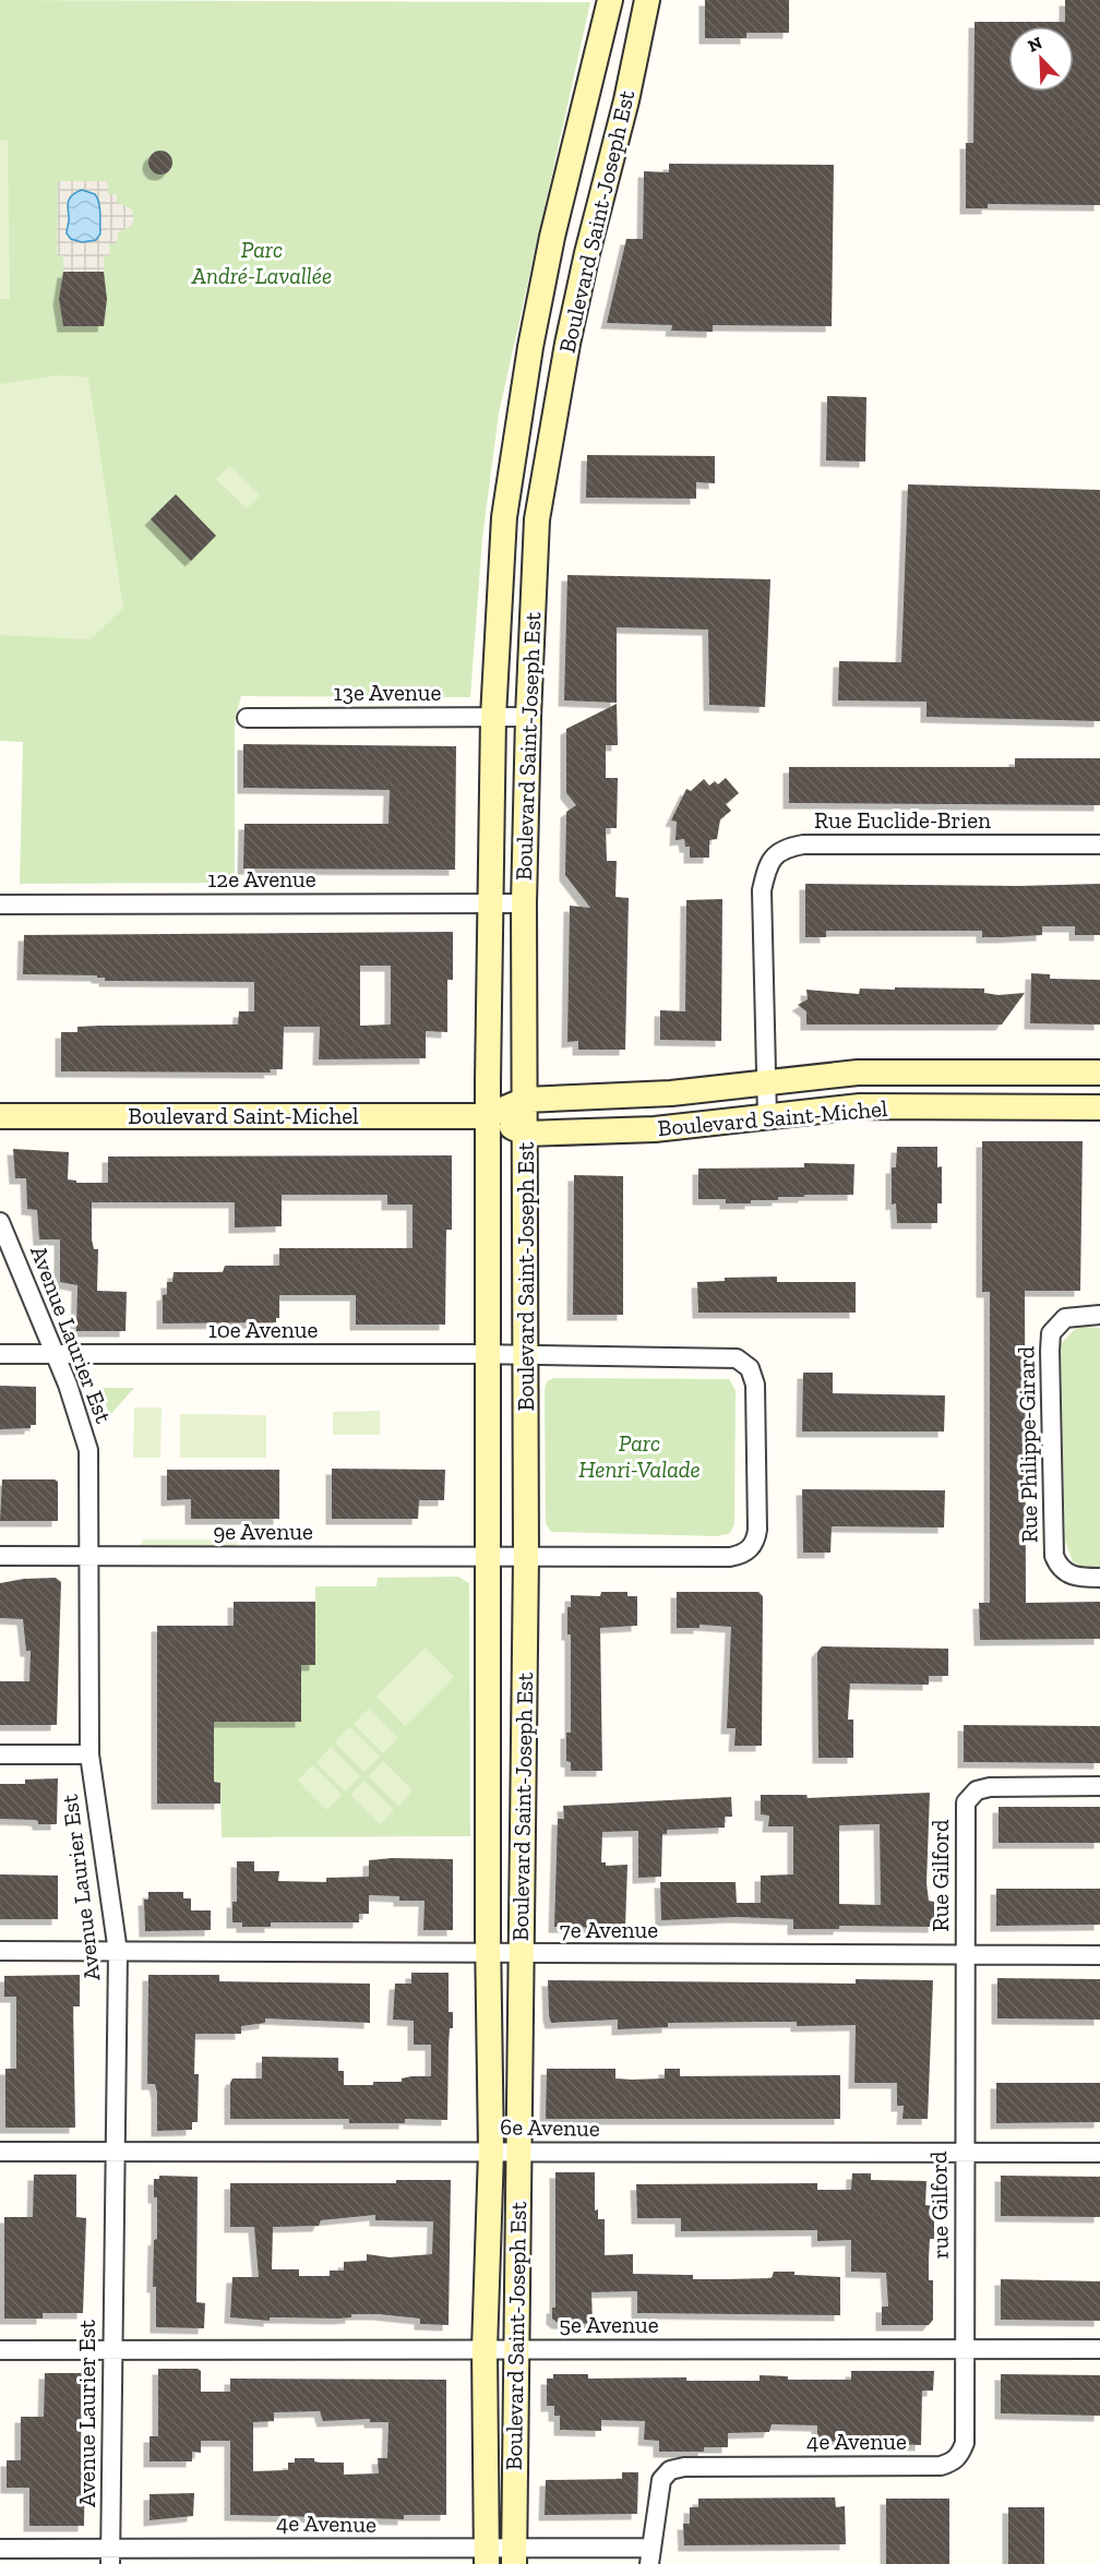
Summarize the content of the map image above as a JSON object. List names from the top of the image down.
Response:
{
  "streets": {
    "main road": ["Boulevard Saint-Joseph Est", "Boulevard Saint-Michel"],
    "street": [
      "13e Avenue",
      "Rue Euclide-Brien",
      "12e Avenue",
      "10e Avenue",
      "Avenue Laurier Est",
      "Rue Philippe-Girard",
      "9e Avenue",
      "Rue Gilford",
      "7e Avenue",
      "6e Avenue",
      "rue Gilford",
      "5e Avenue",
      "4e Avenue"
    ]
  },
  "crossings": [
    ["Boulevard Saint-Joseph Est", "13e Avenue"],
    ["Boulevard Saint-Joseph Est", "12e Avenue"],
    ["Boulevard Saint-Joseph Est", "Boulevard Saint-Michel"],
    ["Boulevard Saint-Joseph Est", "10e Avenue"],
    ["Boulevard Saint-Joseph Est", "9e Avenue"],
    ["Boulevard Saint-Joseph Est", "7e Avenue"],
    ["Boulevard Saint-Joseph Est", "6e Avenue"],
    ["Boulevard Saint-Joseph Est", "5e Avenue"],
    ["Boulevard Saint-Joseph Est", "4e Avenue"],
    ["Rue Euclide-Brien", "Boulevard Saint-Michel"],
    ["10e Avenue", "Avenue Laurier Est"],
    ["10e Avenue", "9e Avenue"],
    ["Avenue Laurier Est", "9e Avenue"],
    ["Avenue Laurier Est", "7e Avenue"],
    ["Avenue Laurier Est", "6e Avenue"],
    ["Avenue Laurier Est", "5e Avenue"],
    ["Avenue Laurier Est", "4e Avenue"],
    ["Rue Gilford", "7e Avenue"],
    ["Rue Gilford", "rue Gilford"],
    ["7e Avenue", "rue Gilford"],
    ["6e Avenue", "rue Gilford"],
    ["rue Gilford", "5e Avenue"],
    ["rue Gilford", "4e Avenue"]
  ],
  "parks": ["Parc André-Lavallée", "Parc Henri-Valade"],
  "north": "top left"
}
